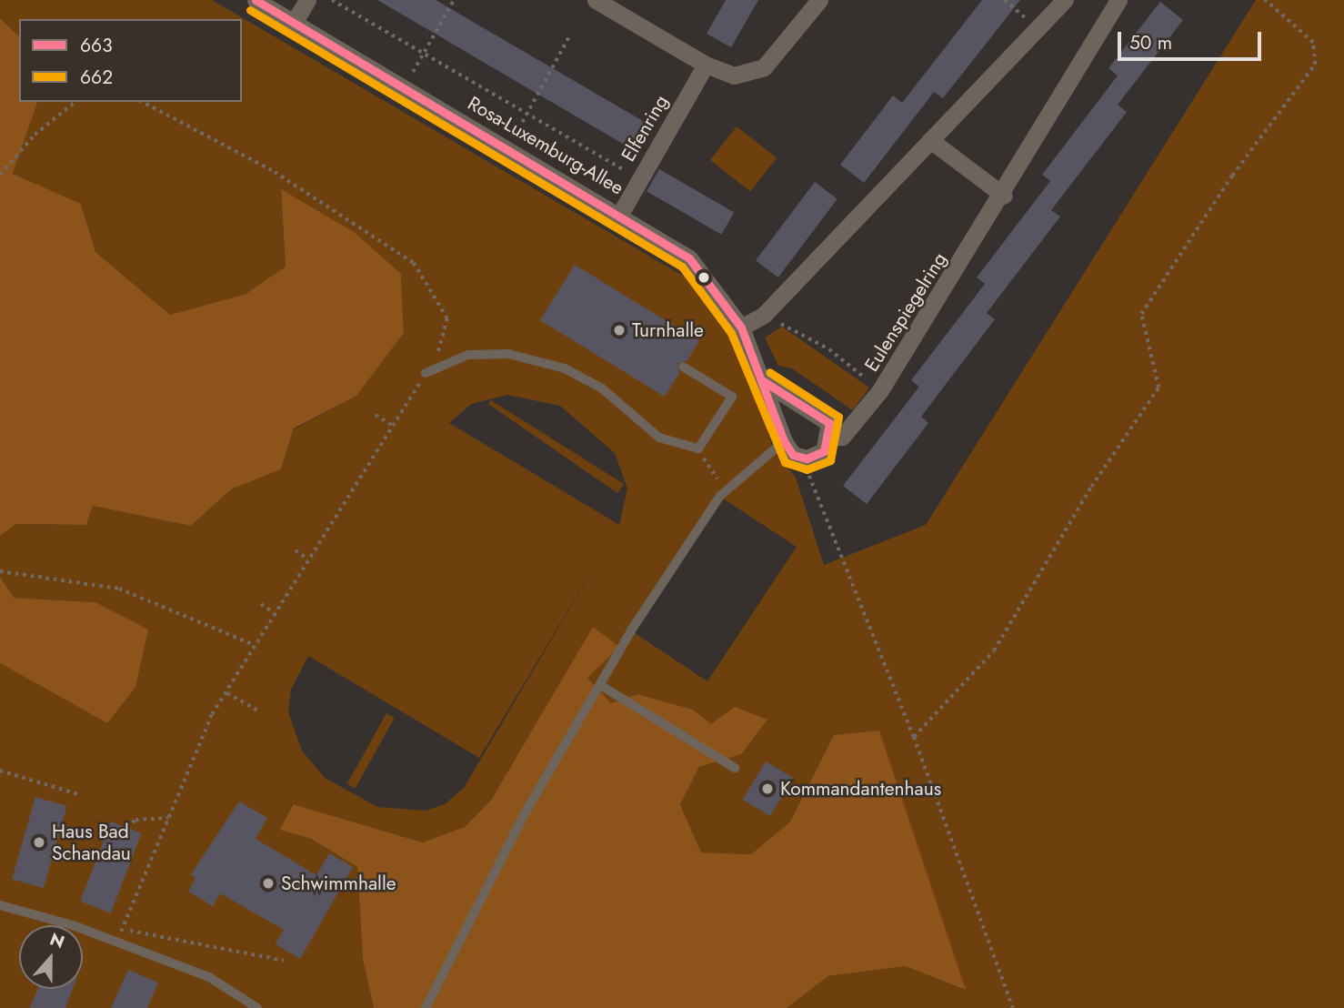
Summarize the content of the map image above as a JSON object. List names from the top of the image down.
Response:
{
  "streets": {
    "street": ["Elfenring", "Rosa-Luxemburg-Allee", "Eulenspiegelring"]
  },
  "crossings": [
    ["Elfenring", "Rosa-Luxemburg-Allee"]
  ],
  "places": [
    "Turnhalle",
    "Kommandantenhaus",
    "Haus Bad Schandau",
    "Schwimmhalle"
  ],
  "lines": ["transit line 663", "transit line 662"],
  "legend": ["663", "662"],
  "scale_bar": "50 m",
  "north": "top"
}
